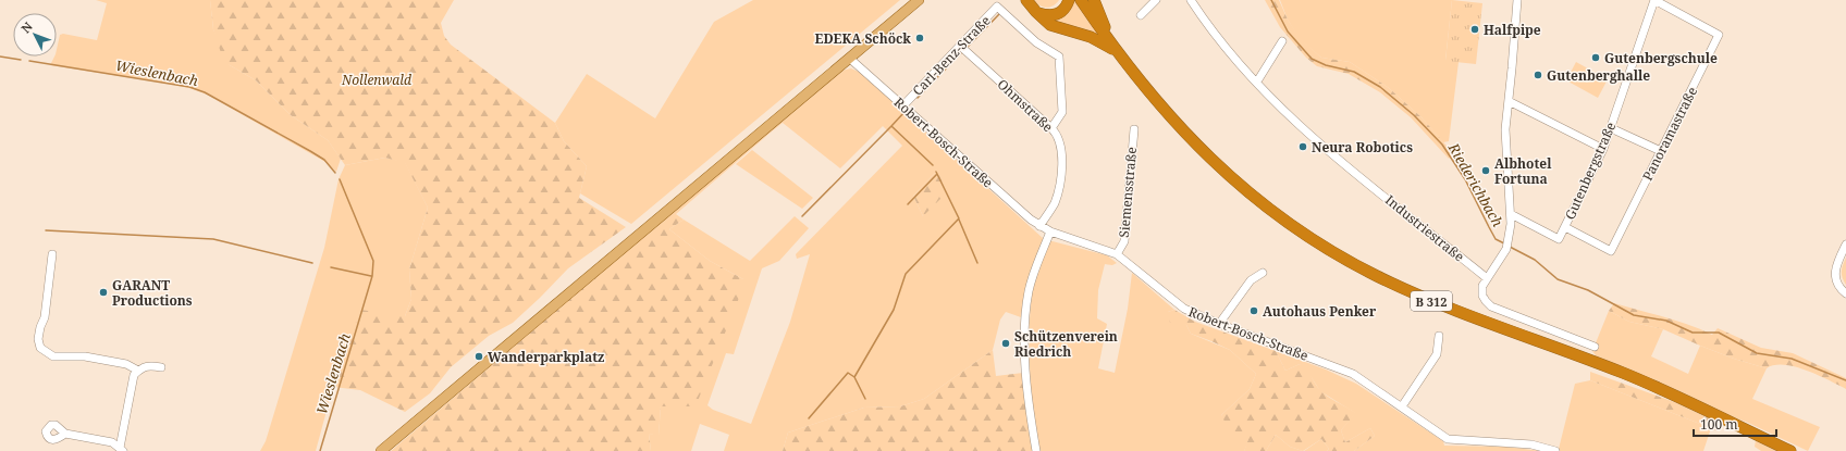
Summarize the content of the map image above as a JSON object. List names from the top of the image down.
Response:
{
  "streets": {
    "highway": ["B 312"],
    "street": [
      "Carl-Benz-Straße",
      "Ohmstraße",
      "Panoramastraße",
      "Robert-Bosch-Straße",
      "Gutenbergstraße",
      "Siemensstraße",
      "Industriestraße"
    ]
  },
  "crossings": [
    ["Carl-Benz-Straße", "Ohmstraße"],
    ["Carl-Benz-Straße", "Robert-Bosch-Straße"],
    ["Ohmstraße", "Robert-Bosch-Straße"],
    ["Panoramastraße", "Gutenbergstraße"],
    ["Robert-Bosch-Straße", "Siemensstraße"]
  ],
  "water": ["Wieslenbach", "Riederichbach"],
  "parks": ["Nollenwald"],
  "places": [
    "Halfpipe",
    "EDEKA Schöck",
    "Gutenbergschule",
    "Gutenberghalle",
    "Neura Robotics",
    "Albhotel Fortuna",
    "GARANT Productions",
    "Autohaus Penker",
    "Schützenverein Riedrich",
    "Wanderparkplatz"
  ],
  "scale_bar": "100 m",
  "north": "top left"
}
